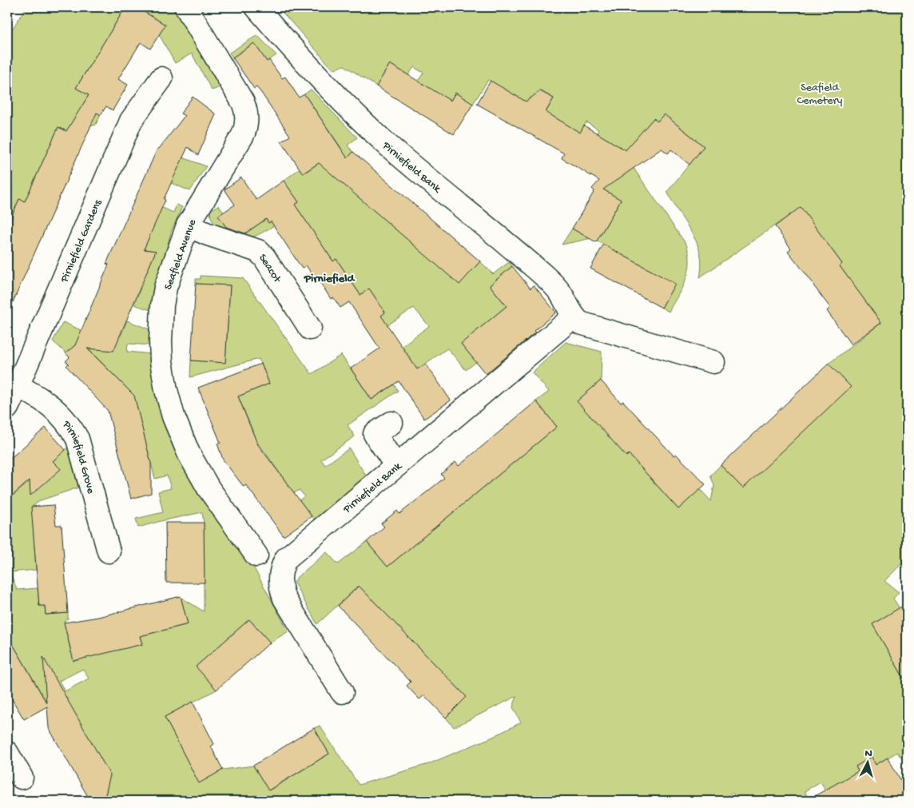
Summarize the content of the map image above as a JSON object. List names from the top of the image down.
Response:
{
  "streets": {
    "street": [
      "Pirniefield Bank",
      "Pirniefield Gardens",
      "Seafield Avenue",
      "Seacot",
      "Pirniefield Grove"
    ]
  },
  "crossings": [
    ["Pirniefield Gardens", "Pirniefield Grove"],
    ["Seafield Avenue", "Seacot"]
  ],
  "districts": ["Pirniefield"],
  "parks": ["Seafield Cemetery"],
  "north": "top"
}
